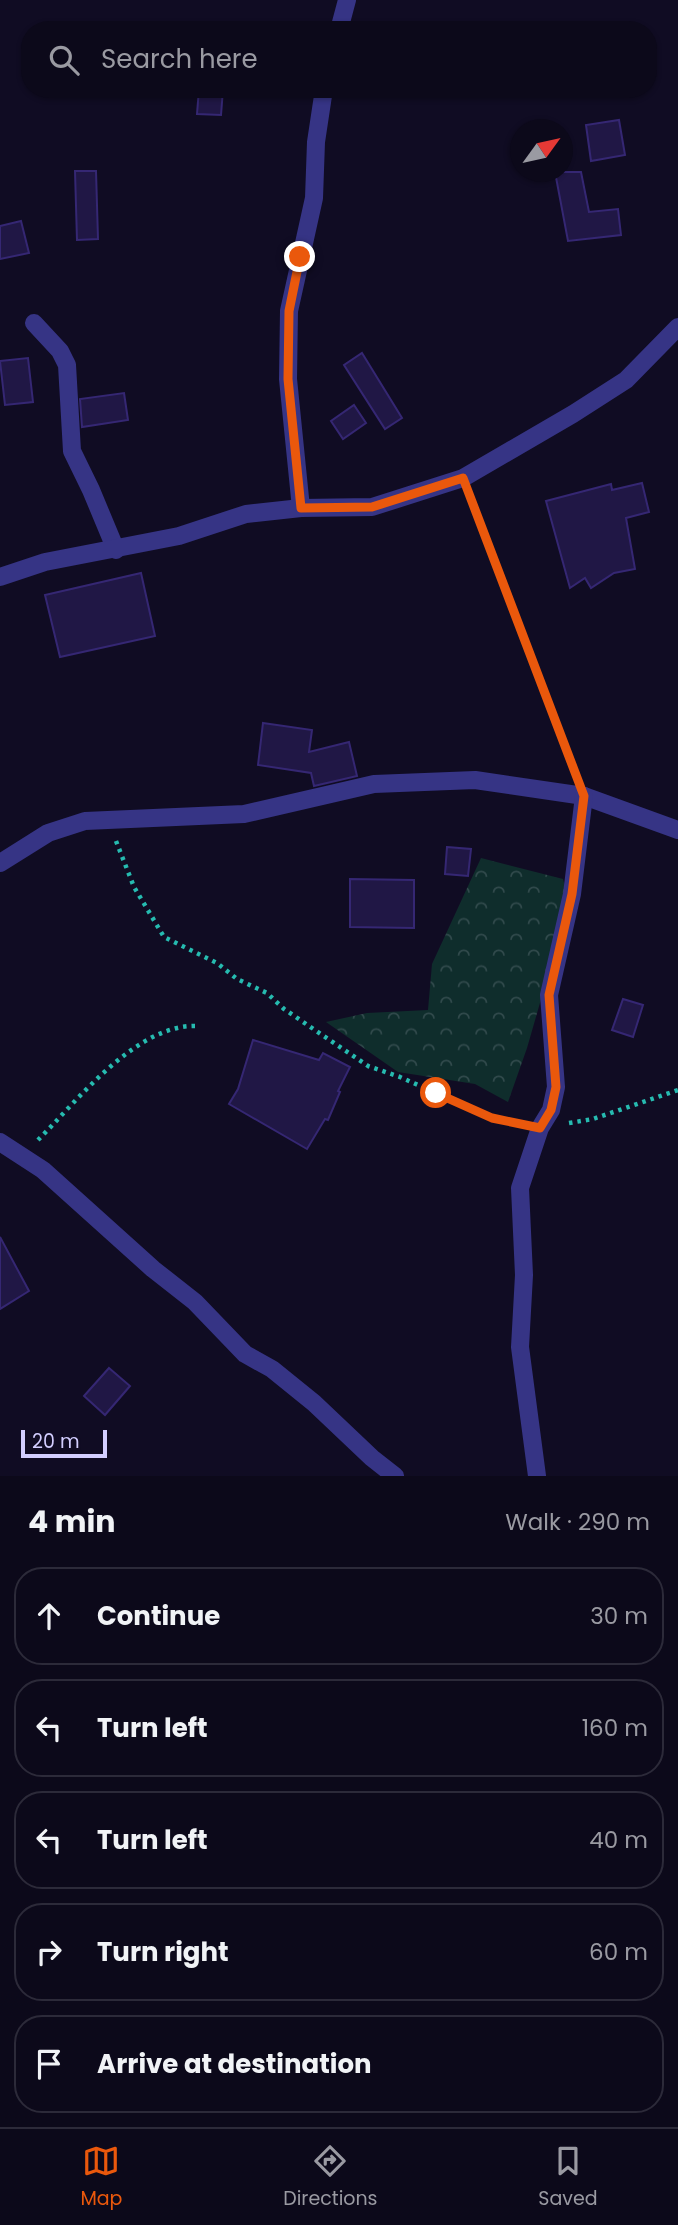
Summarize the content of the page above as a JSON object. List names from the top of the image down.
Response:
{
  "scale_bar": "20 m",
  "north": "top right",
  "page": {
    "search": "Search here",
    "scale": "20 m",
    "heading": ["4 min", "Walk · 290 m"],
    "list": [
      ["Continue", "30 m"],
      ["Turn left", "160 m"],
      ["Turn left", "40 m"],
      ["Turn right", "60 m"],
      "Arrive at destination"
    ],
    "nav": ["Map", "Directions", "Saved"]
  }
}
